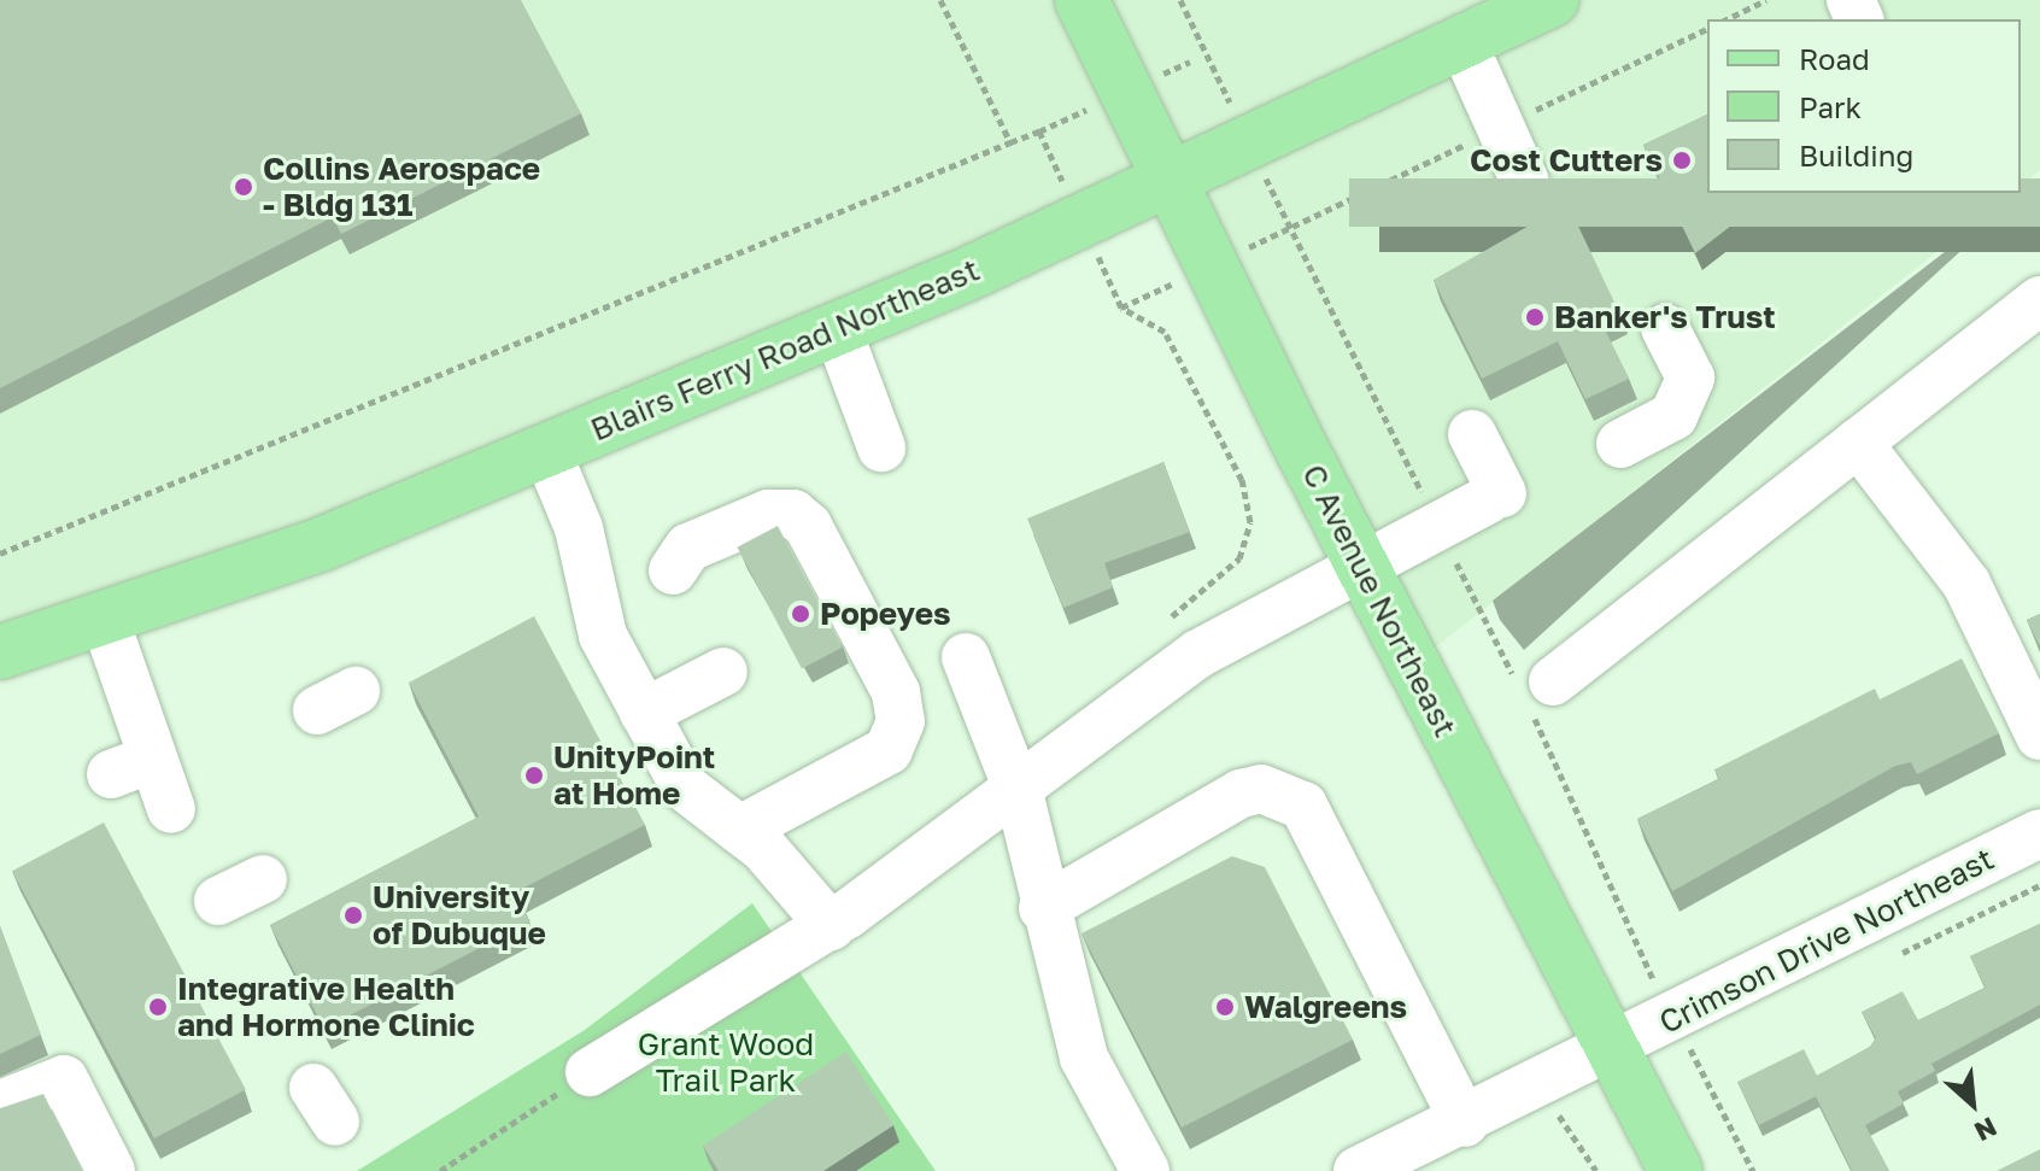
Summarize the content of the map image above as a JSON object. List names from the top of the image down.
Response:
{
  "streets": {
    "main road": ["Blairs Ferry Road Northeast", "C Avenue Northeast"],
    "street": ["Crimson Drive Northeast"]
  },
  "crossings": [
    ["Blairs Ferry Road Northeast", "C Avenue Northeast"],
    ["C Avenue Northeast", "Crimson Drive Northeast"]
  ],
  "parks": ["Grant Wood Trail Park"],
  "places": [
    "Cost Cutters",
    "Collins Aerospace - Bldg 131",
    "Banker's Trust",
    "Popeyes",
    "UnityPoint at Home",
    "University of Dubuque",
    "Integrative Health and Hormone Clinic",
    "Walgreens"
  ],
  "legend": ["Road", "Park", "Building"],
  "north": "bottom right"
}
